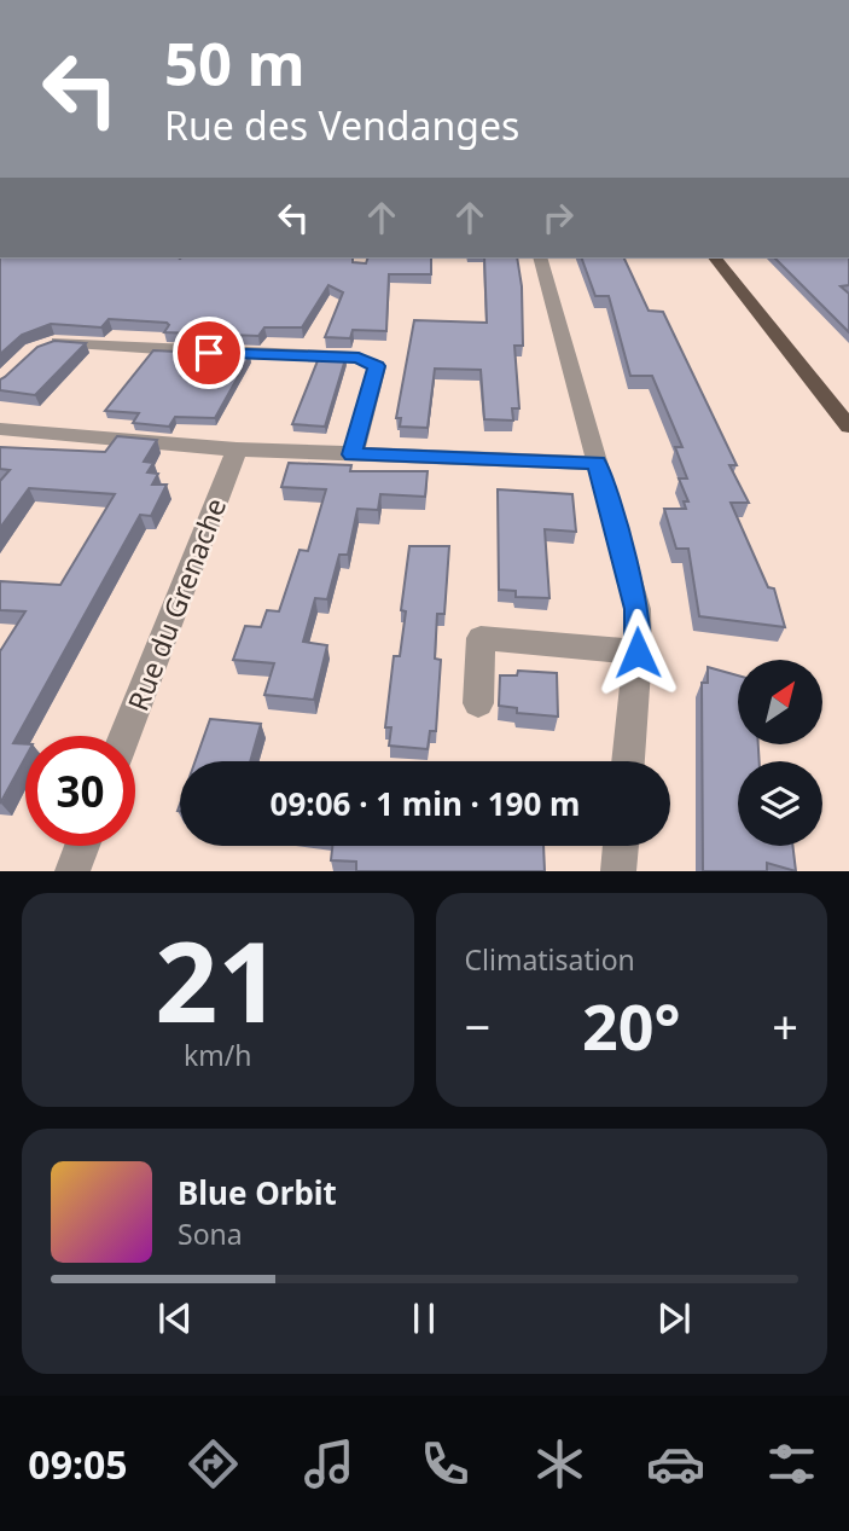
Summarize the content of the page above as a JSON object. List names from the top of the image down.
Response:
{
  "streets": {
    "street": ["Rue du Grenache"]
  },
  "north": "top right",
  "page": {
    "turn": ["50 m", "Rue des Vendanges"],
    "limit": "30",
    "trip": "09:06 · 1 min · 190 m",
    "tile": [
      ["21", "km/h"],
      "Climatisation"
    ],
    "heat": ["−", "20°", "+"],
    "song": ["Blue Orbit", "Sona"],
    "tabs": "09:05"
  }
}
